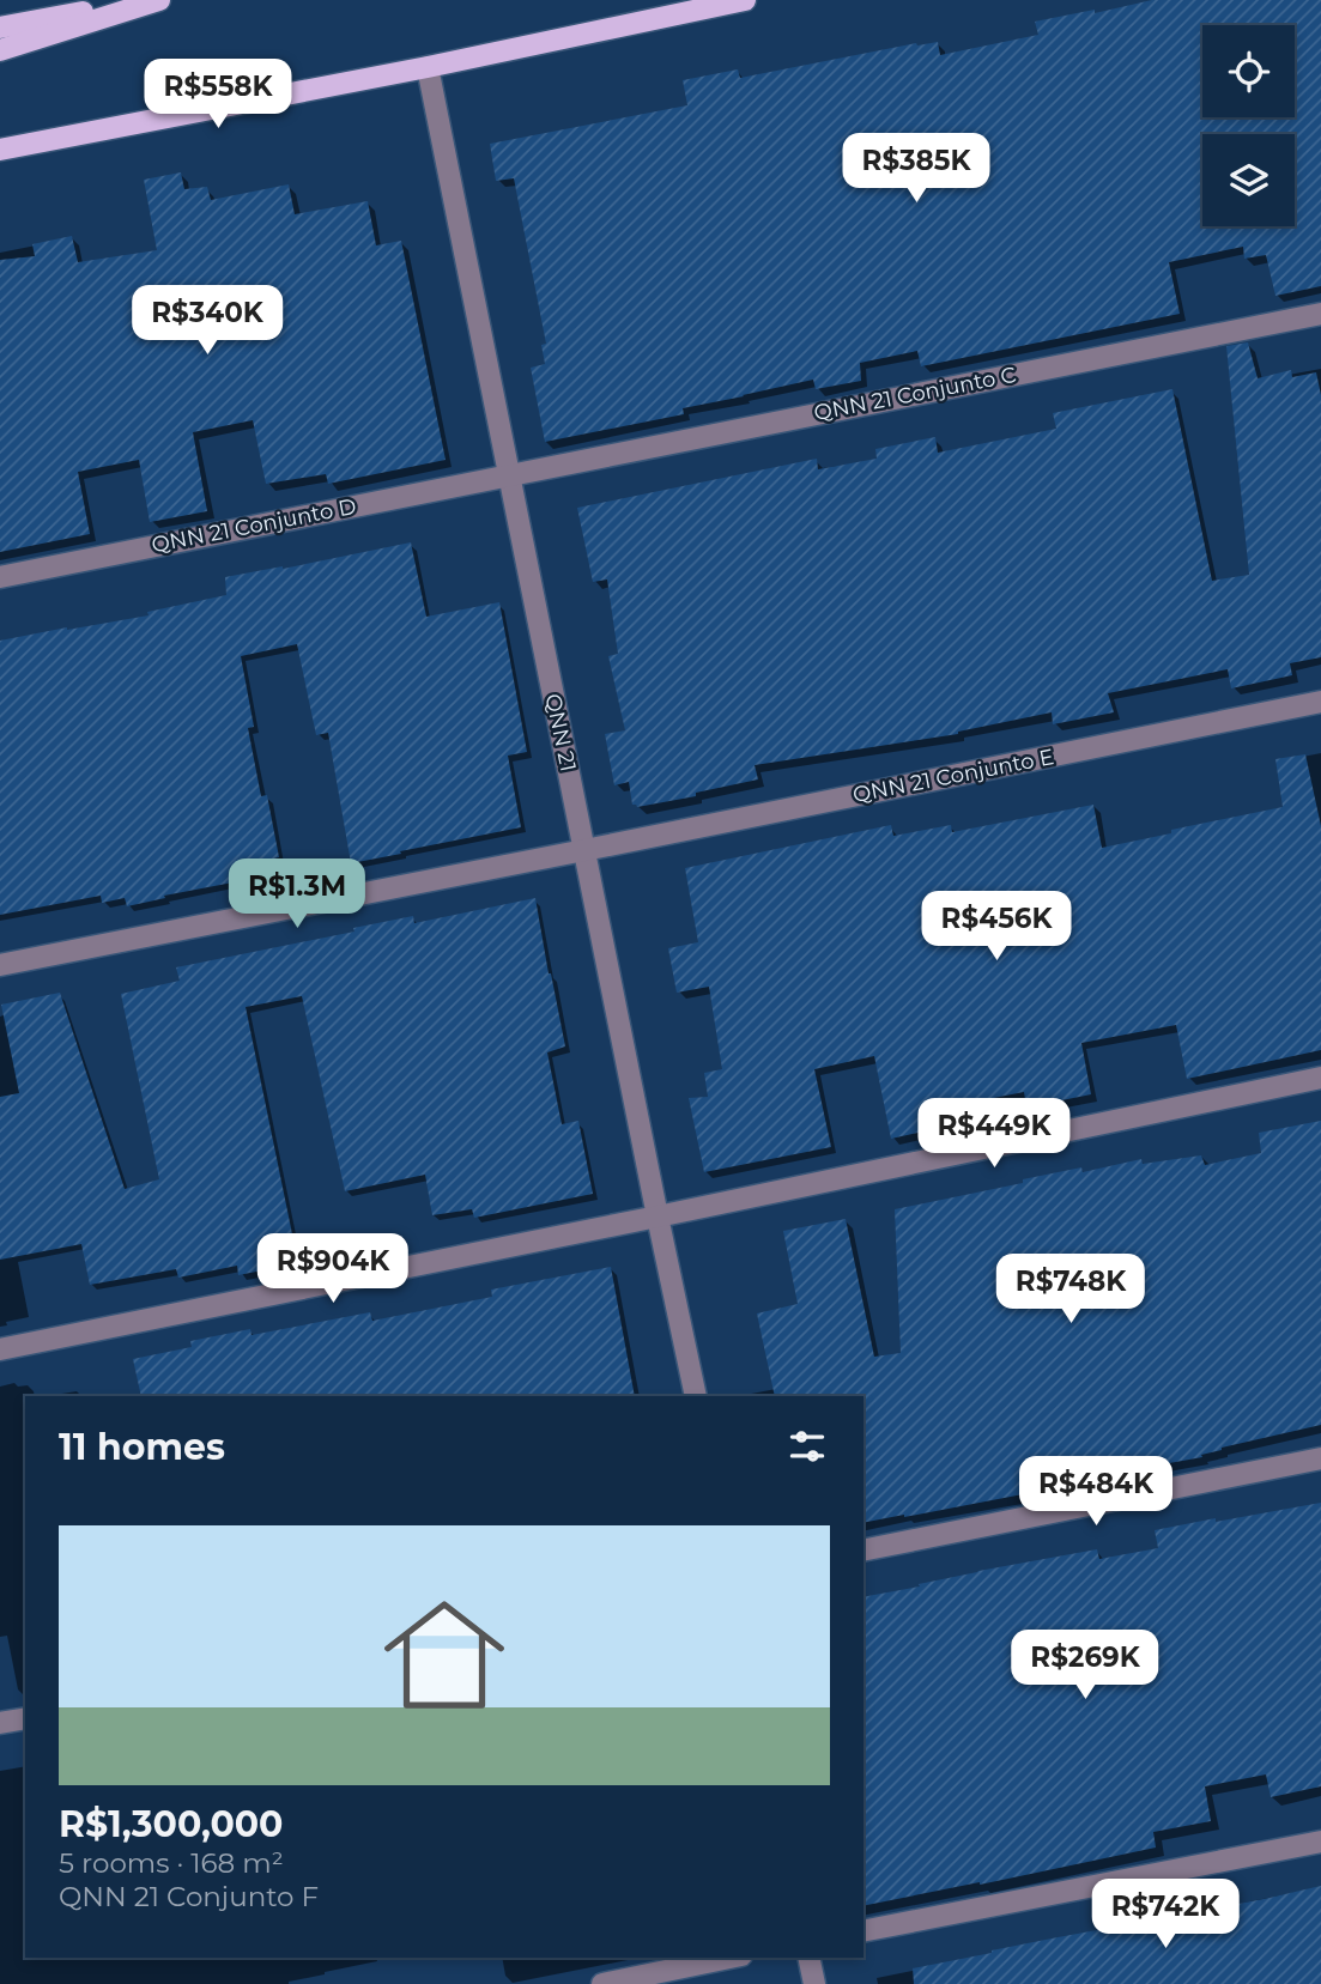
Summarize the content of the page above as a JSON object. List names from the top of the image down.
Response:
{
  "streets": {
    "street": [
      "QNN 21 Conjunto C",
      "QNN 21 Conjunto D",
      "QNN 21",
      "QNN 21 Conjunto E"
    ]
  },
  "crossings": [
    ["QNN 21 Conjunto C", "QNN 21 Conjunto D"],
    ["QNN 21 Conjunto C", "QNN 21"],
    ["QNN 21 Conjunto D", "QNN 21"],
    ["QNN 21", "QNN 21 Conjunto E"]
  ],
  "page": {
    "price": [
      "R$558K",
      "R$385K",
      "R$340K",
      "R$1.3M",
      "R$456K",
      "R$449K",
      "R$904K",
      "R$748K",
      "R$484K",
      "R$269K",
      "R$742K"
    ],
    "heading": "11 homes",
    "list": [
      {
        "name": "R$1,300,000",
        "note": "5 rooms · 168 m² · QNN 21 Conjunto F"
      }
    ]
  }
}
